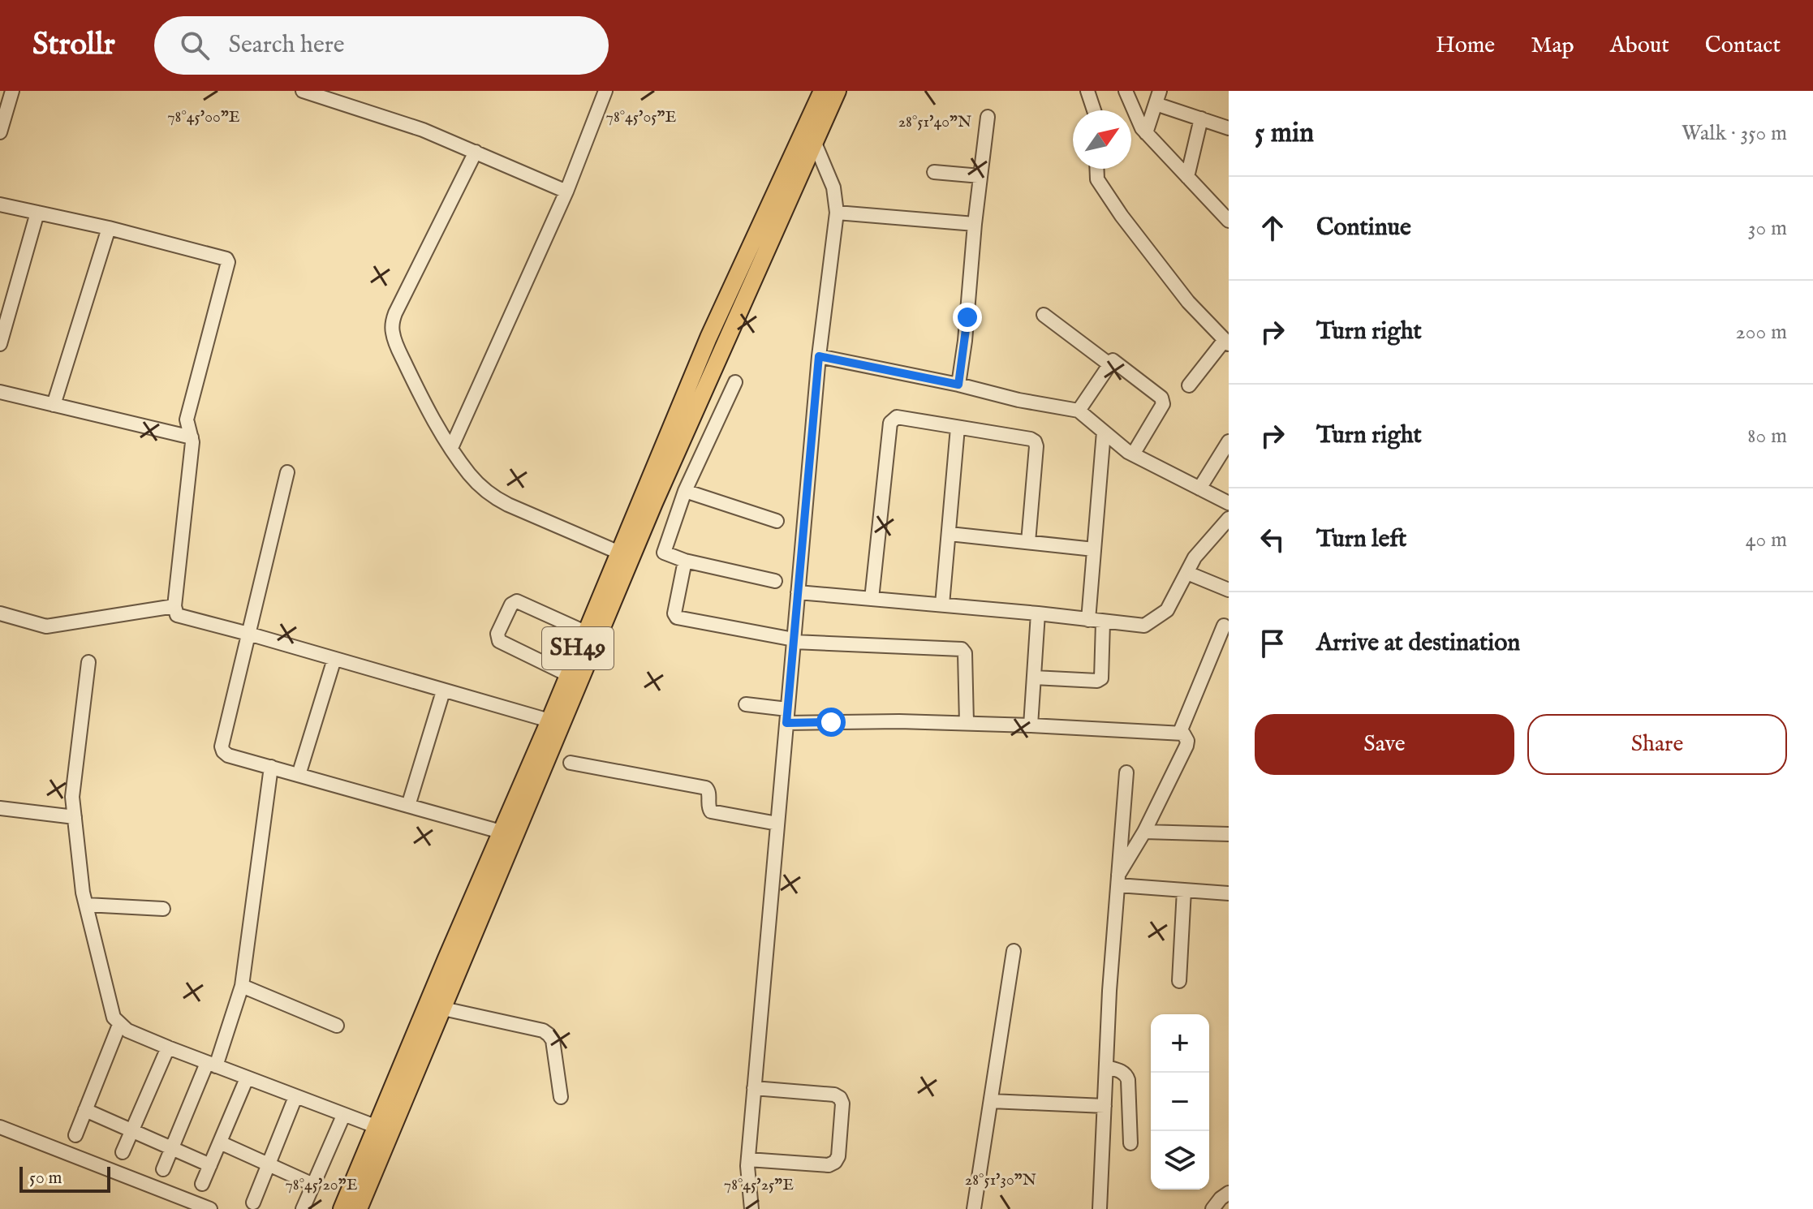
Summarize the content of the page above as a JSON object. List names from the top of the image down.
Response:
{
  "streets": {
    "main road": ["SH49"]
  },
  "scale_bar": "50 m",
  "north": "top right",
  "page": {
    "header": "Strollr",
    "search": "Search here",
    "nav": [
      "Home",
      "Map",
      "About",
      "Contact"
    ],
    "heading": ["5 min", "Walk · 350 m"],
    "list": [
      ["Continue", "30 m"],
      ["Turn right", "200 m"],
      ["Turn right", "80 m"],
      ["Turn left", "40 m"],
      "Arrive at destination"
    ],
    "buttons": ["Save", "Share"],
    "map_buttons": ["+", "−"],
    "scale": "50 m"
  },
  "coordinates": [
    "78°45'00\"E",
    "78°45'05\"E",
    "28°51'40\"N",
    "28°51'30\"N",
    "78°45'20\"E",
    "78°45'25\"E"
  ]
}
